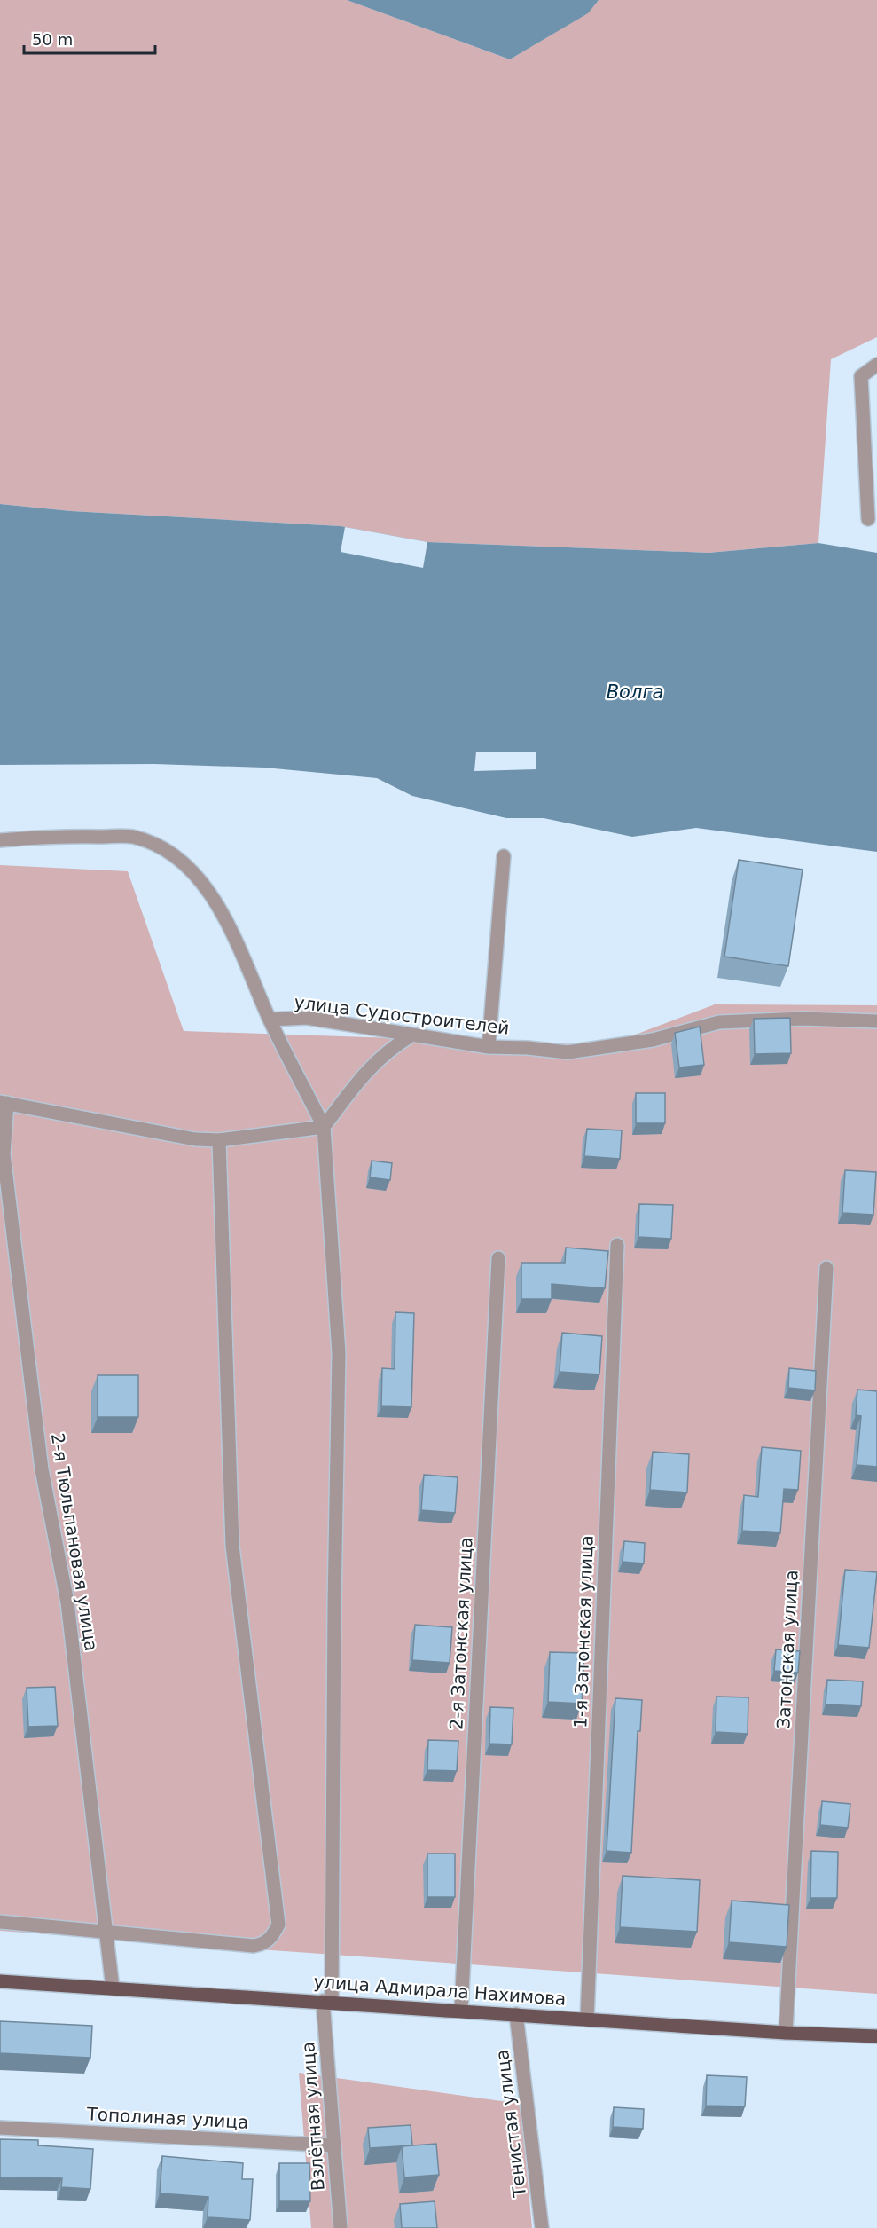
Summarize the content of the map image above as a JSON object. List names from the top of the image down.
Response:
{
  "streets": {
    "main road": ["улица Адмирала Нахимова"],
    "street": [
      "улица Судостроителей",
      "2-я Тюльпановая улица",
      "1-я Затонская улица",
      "2-я Затонская улица",
      "Затонская улица",
      "Взлётная улица",
      "Тополиная улица",
      "Тенистая улица"
    ]
  },
  "crossings": [
    ["2-я Тюльпановая улица", "улица Адмирала Нахимова"],
    ["1-я Затонская улица", "улица Адмирала Нахимова"],
    ["2-я Затонская улица", "улица Адмирала Нахимова"],
    ["Затонская улица", "улица Адмирала Нахимова"],
    ["улица Адмирала Нахимова", "Взлётная улица"],
    ["улица Адмирала Нахимова", "Тенистая улица"],
    ["Взлётная улица", "Тополиная улица"]
  ],
  "water": ["Волга"],
  "scale_bar": "50 m"
}
